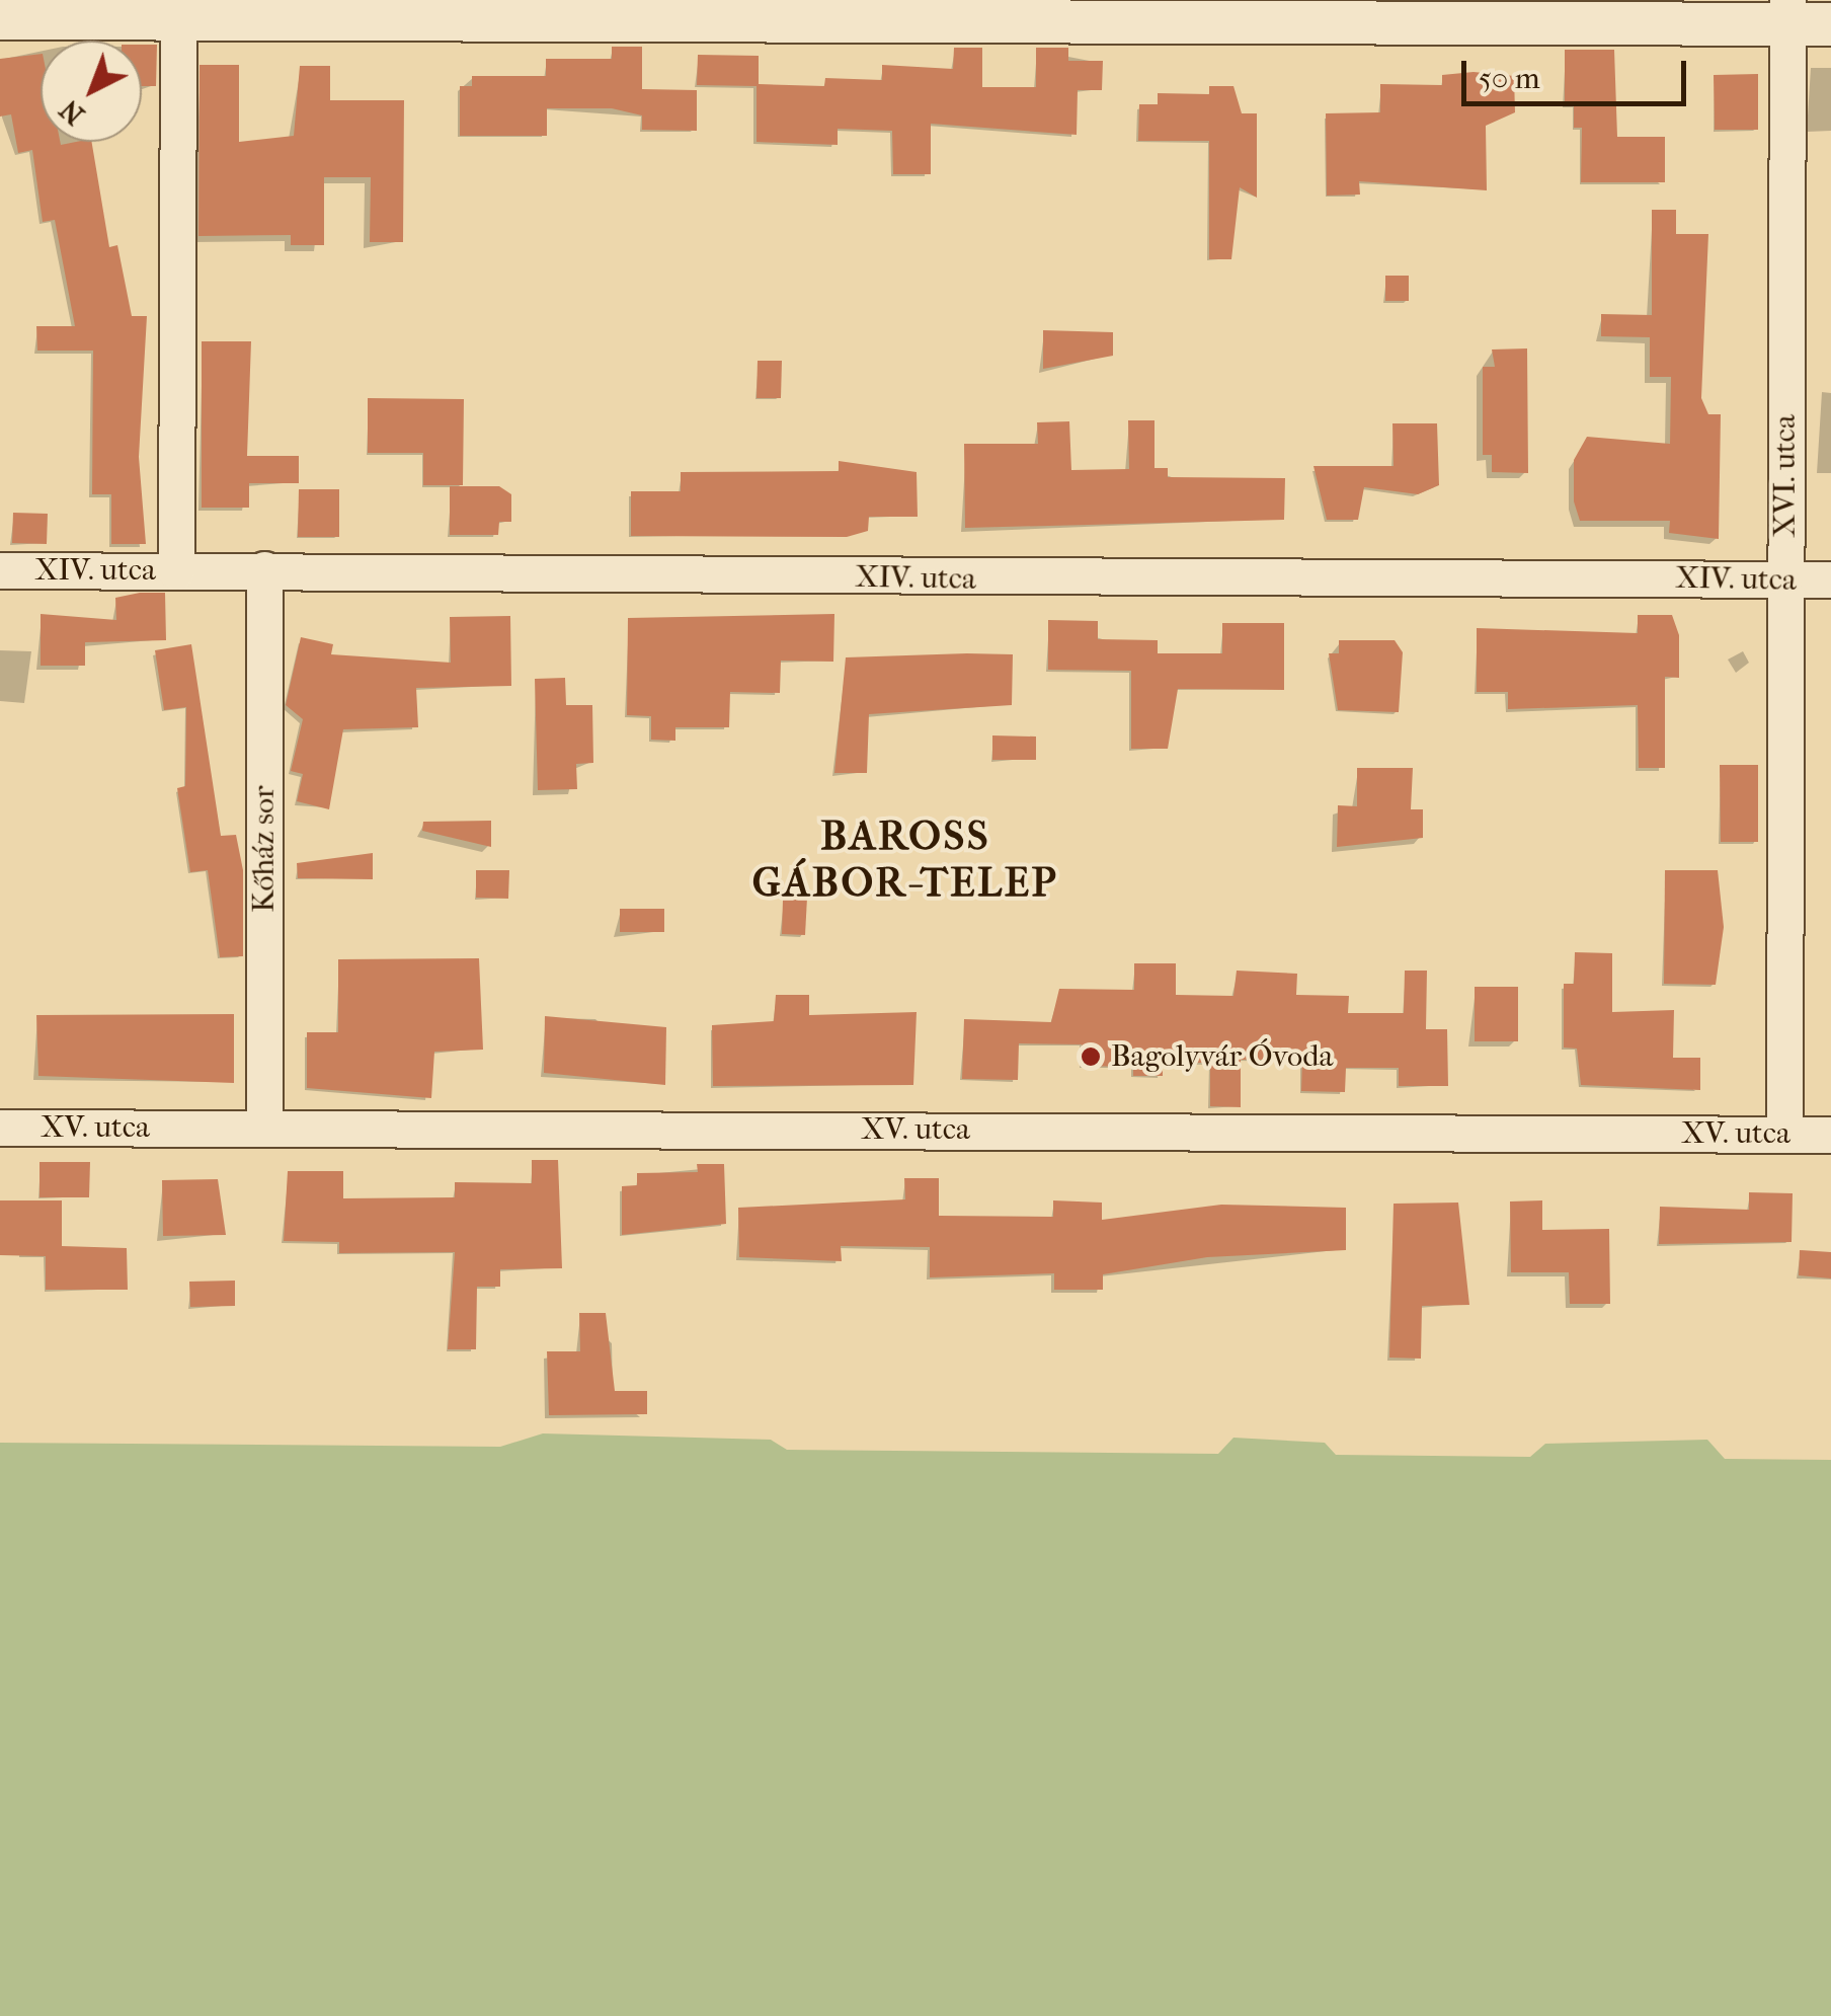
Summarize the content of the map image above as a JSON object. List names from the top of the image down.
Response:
{
  "streets": {
    "street": [
      "XVI. utca",
      "XIV. utca",
      "Kőház sor",
      "XV. utca"
    ]
  },
  "crossings": [
    ["XVI. utca", "XIV. utca"],
    ["XVI. utca", "XV. utca"],
    ["XIV. utca", "Kőház sor"],
    ["Kőház sor", "XV. utca"]
  ],
  "districts": ["BAROSS GÁBOR-TELEP"],
  "places": ["Bagolyvár Óvoda"],
  "scale_bar": "50 m",
  "north": "bottom left"
}
